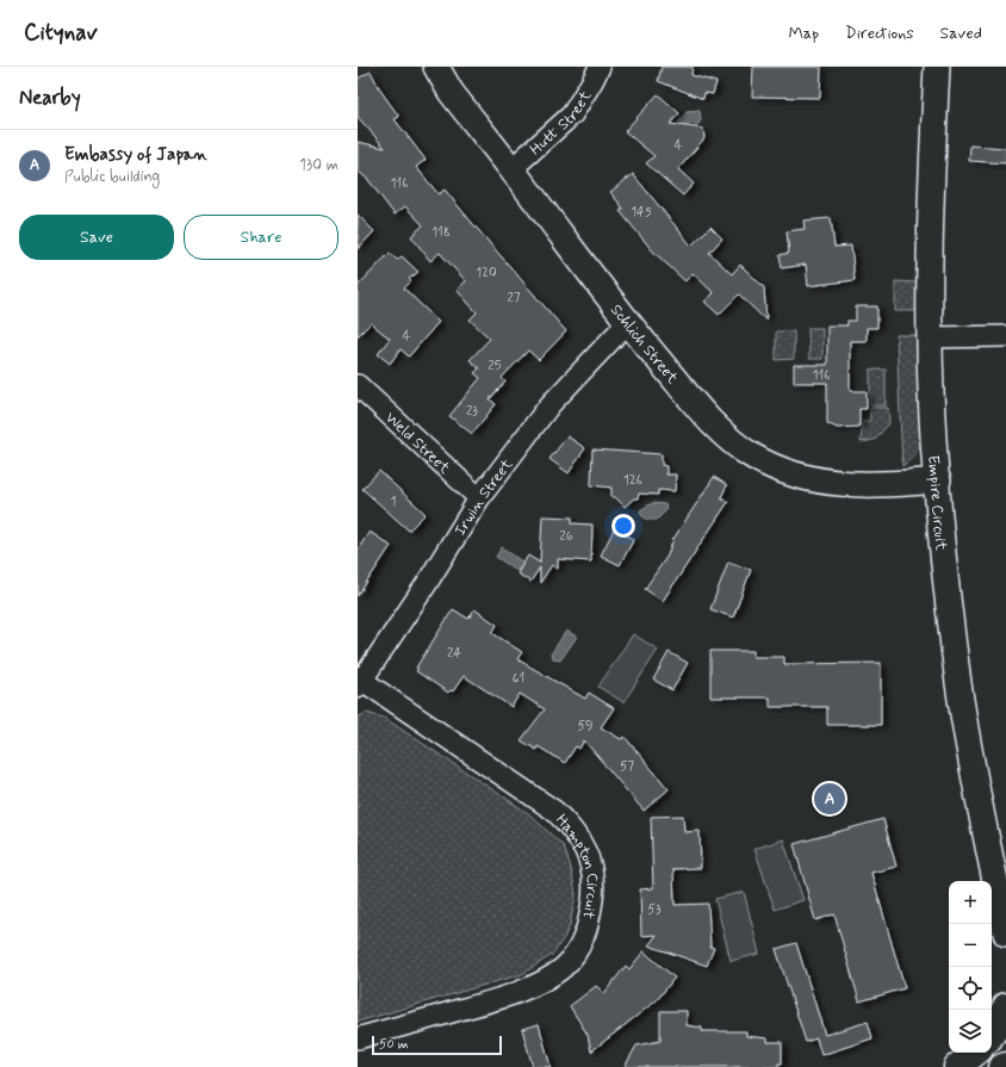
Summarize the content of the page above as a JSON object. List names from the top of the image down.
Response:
{
  "streets": {
    "street": [
      "Hutt Street",
      "Schlich Street",
      "Weld Street",
      "Irwin Street",
      "Empire Circuit",
      "Hampton Circuit"
    ]
  },
  "crossings": [
    ["Hutt Street", "Schlich Street"],
    ["Schlich Street", "Irwin Street"],
    ["Schlich Street", "Empire Circuit"],
    ["Weld Street", "Irwin Street"],
    ["Irwin Street", "Hampton Circuit"]
  ],
  "house_numbers": [
    "4",
    "116",
    "145",
    "118",
    "120",
    "27",
    "4",
    "25",
    "116",
    "23",
    "126",
    "1",
    "26",
    "24",
    "61",
    "59",
    "57",
    "53"
  ],
  "scale_bar": "50 m",
  "page": {
    "header": "Citynav",
    "nav": ["Map", "Directions", "Saved"],
    "heading": "Nearby",
    "list": [
      {
        "mark": "A",
        "name": "Embassy of Japan",
        "note": "Public building",
        "value": "130 m"
      }
    ],
    "buttons": ["Save", "Share"],
    "pins": "A",
    "map_buttons": ["+", "−"],
    "scale": "50 m"
  }
}
